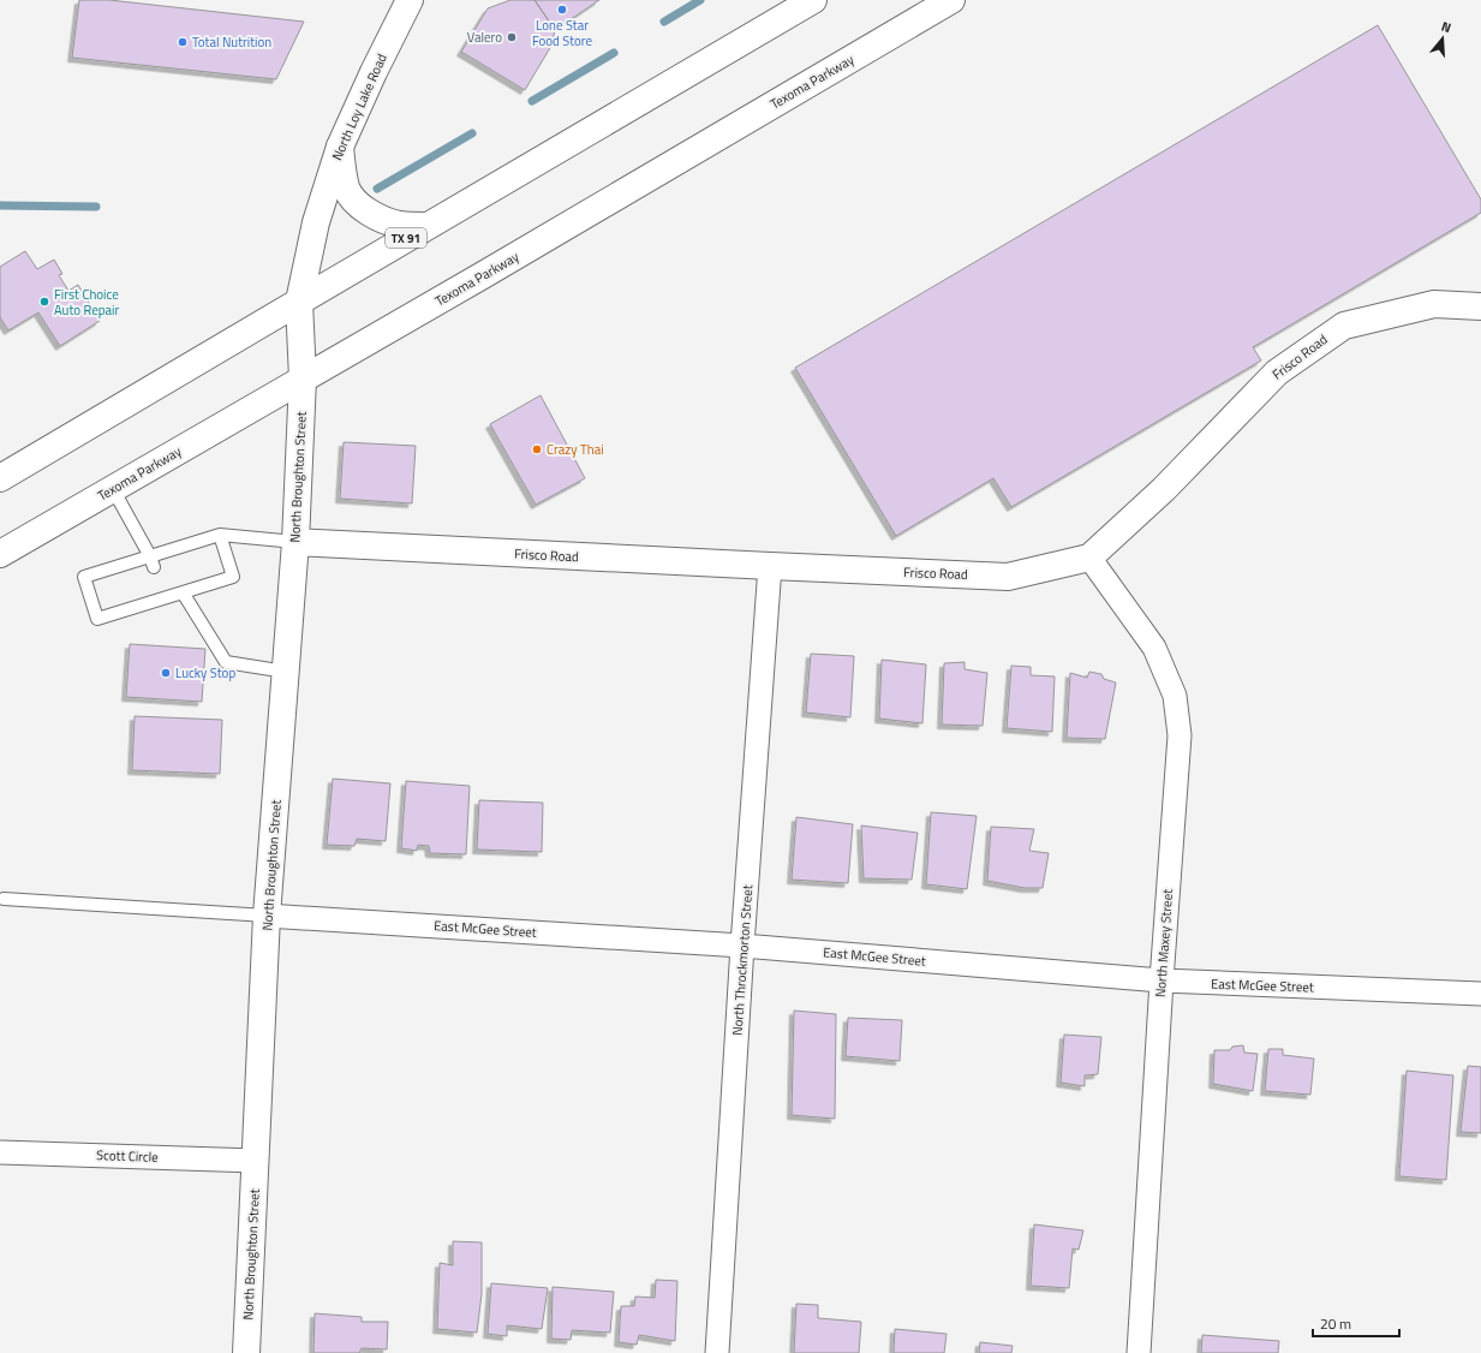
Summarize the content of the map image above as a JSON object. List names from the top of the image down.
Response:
{
  "streets": {
    "street": [
      "Texoma Parkway",
      "North Loy Lake Road",
      "TX 91",
      "Frisco Road",
      "North Broughton Street",
      "East McGee Street",
      "North Maxey Street",
      "North Throckmorton Street",
      "Scott Circle"
    ]
  },
  "crossings": [
    ["Texoma Parkway", "North Loy Lake Road"],
    ["Texoma Parkway", "North Broughton Street"],
    ["North Loy Lake Road", "TX 91"],
    ["North Loy Lake Road", "North Broughton Street"],
    ["Frisco Road", "North Broughton Street"],
    ["Frisco Road", "North Maxey Street"],
    ["Frisco Road", "North Throckmorton Street"],
    ["North Broughton Street", "East McGee Street"],
    ["North Broughton Street", "Scott Circle"],
    ["East McGee Street", "North Maxey Street"],
    ["East McGee Street", "North Throckmorton Street"]
  ],
  "places": [
    "Lone Star Food Store",
    "Valero",
    "Total Nutrition",
    "First Choice Auto Repair",
    "Crazy Thai",
    "Lucky Stop"
  ],
  "scale_bar": "20 m",
  "north": "top"
}
